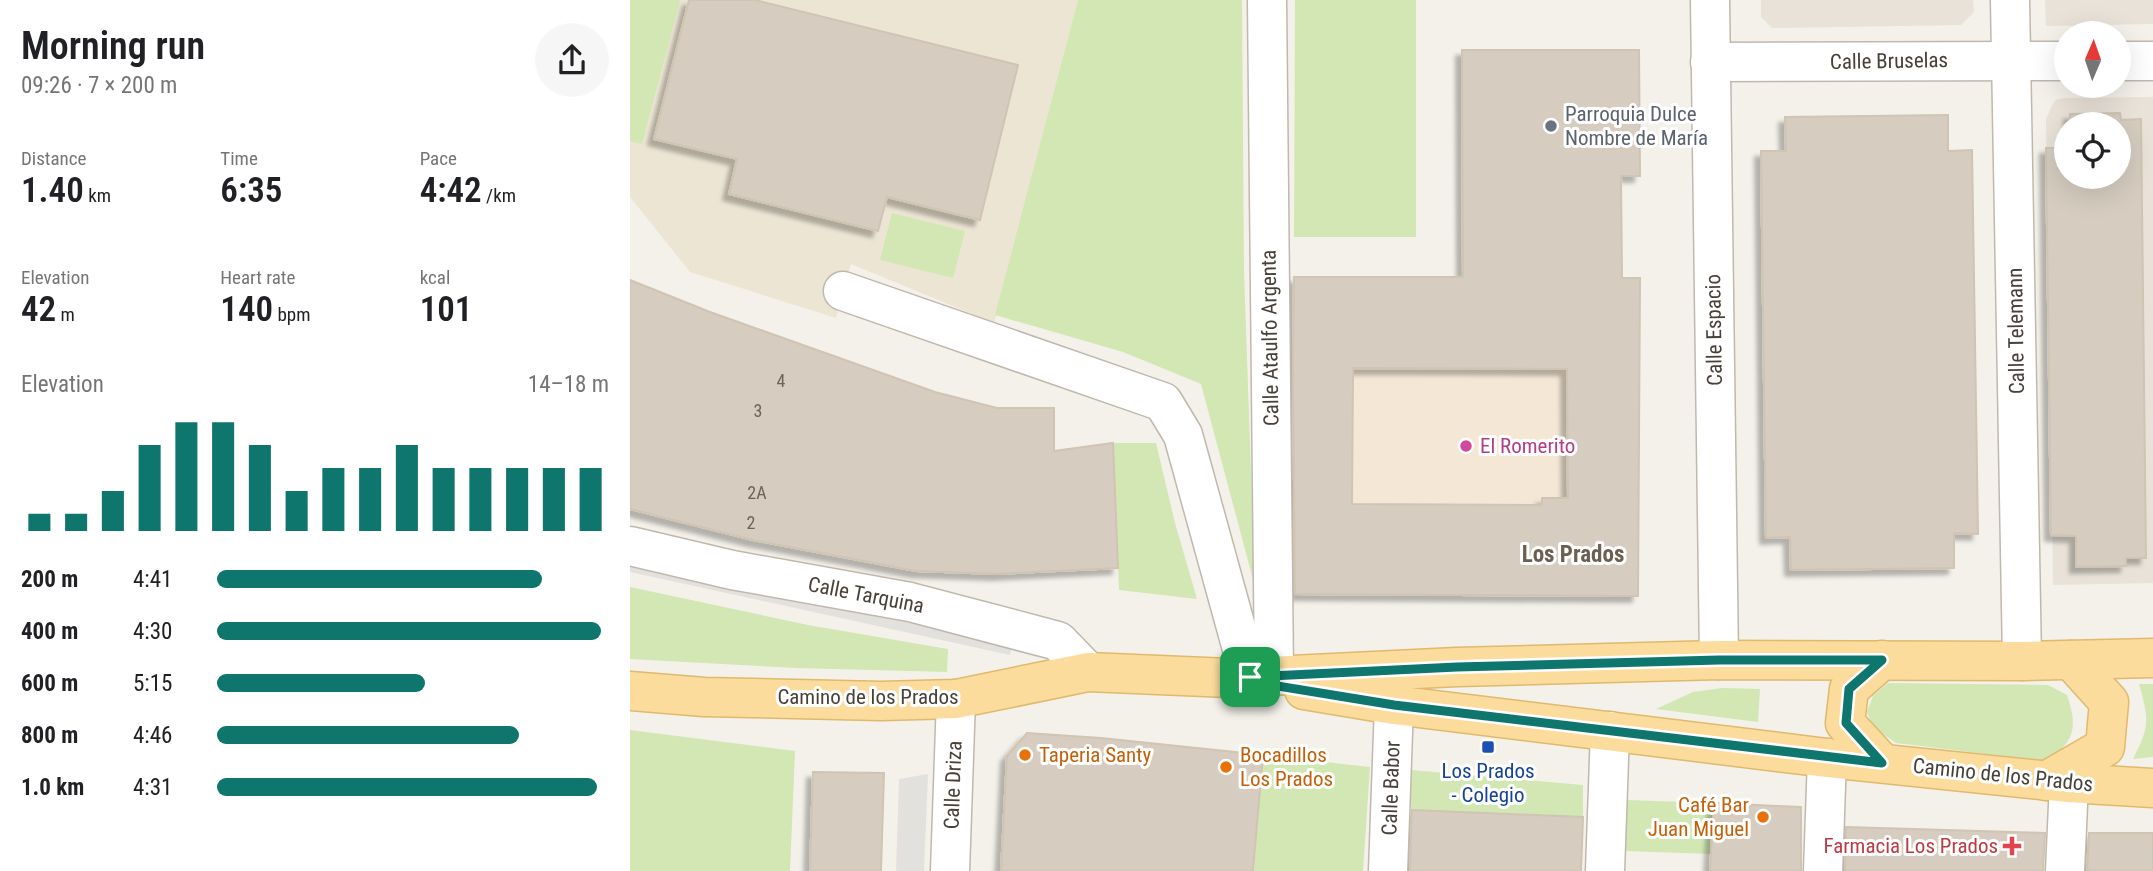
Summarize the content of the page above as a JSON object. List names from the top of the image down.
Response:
{
  "streets": {
    "main road": ["Camino de los Prados"],
    "street": [
      "Calle Bruselas",
      "Calle Espacio",
      "Calle Telemann",
      "Calle Ataulfo Argenta",
      "Calle Tarquina",
      "Calle Driza",
      "Calle Babor"
    ]
  },
  "crossings": [
    ["Calle Bruselas", "Calle Espacio"],
    ["Calle Bruselas", "Calle Telemann"],
    ["Calle Espacio", "Camino de los Prados"],
    ["Calle Telemann", "Camino de los Prados"],
    ["Calle Ataulfo Argenta", "Camino de los Prados"],
    ["Calle Tarquina", "Camino de los Prados"],
    ["Camino de los Prados", "Calle Driza"],
    ["Camino de los Prados", "Calle Babor"]
  ],
  "districts": ["Los Prados"],
  "places": {
    "other": [
      "Parroquia Dulce Nombre de María",
      "El Romerito",
      "Taperia Santy",
      "Bocadillos Los Prados",
      "Café Bar Juan Miguel"
    ],
    "transit": ["Los Prados - Colegio"],
    "health": ["Farmacia Los Prados"]
  },
  "house_numbers": [
    "4",
    "3",
    "2A",
    "2"
  ],
  "north": "top",
  "page": {
    "heading": ["Morning run", "09:26 · 7 × 200 m"],
    "stats": [
      ["Distance", "1.40 km"],
      ["Time", "6:35"],
      ["Pace", "4:42 /km"],
      ["Elevation", "42 m"],
      ["Heart rate", "140 bpm"],
      ["kcal", "101"]
    ],
    "chart": ["Elevation", "14–18 m"],
    "list": [
      {
        "name": "200 m",
        "note": "4:41"
      },
      {
        "name": "400 m",
        "note": "4:30"
      },
      {
        "name": "600 m",
        "note": "5:15"
      },
      {
        "name": "800 m",
        "note": "4:46"
      },
      {
        "name": "1.0 km",
        "note": "4:31"
      }
    ]
  }
}
